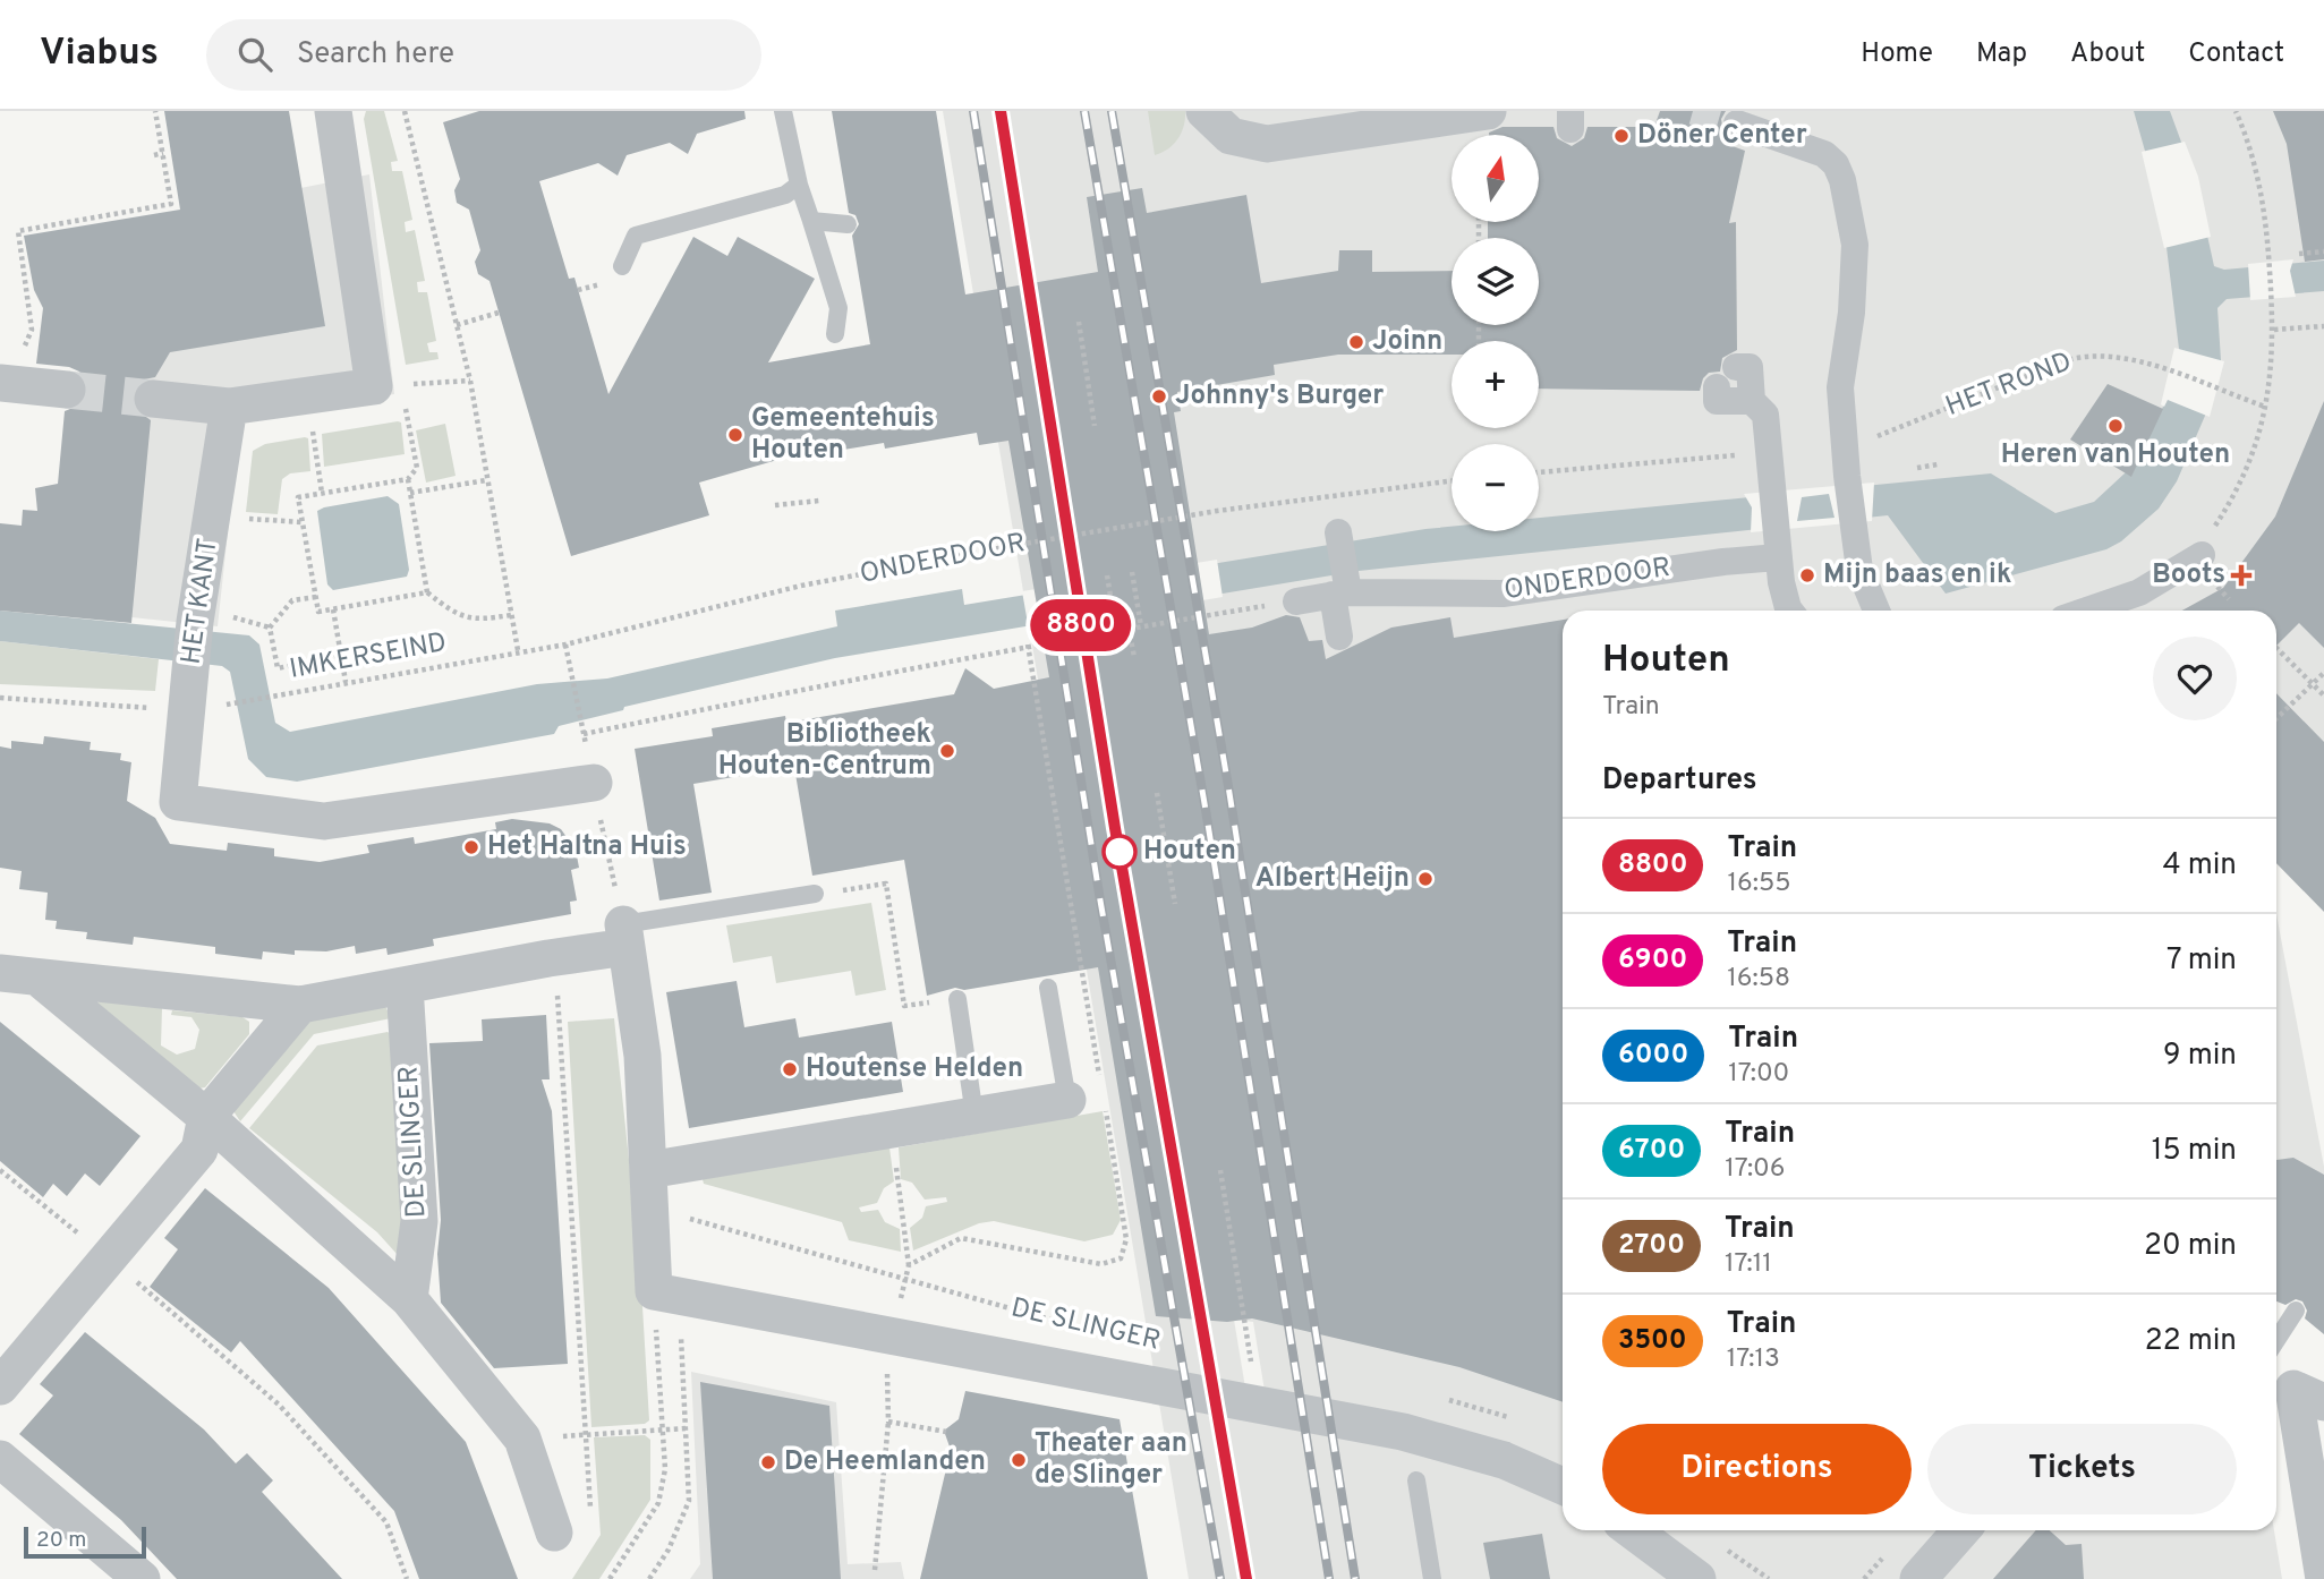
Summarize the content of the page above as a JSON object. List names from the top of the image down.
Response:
{
  "streets": {
    "street": ["ONDERDOOR", "HET KANT", "DE SLINGER"],
    "path": ["HET ROND", "IMKERSEIND"]
  },
  "crossings": [
    ["ONDERDOOR", "IMKERSEIND"]
  ],
  "places": {
    "other": [
      "Döner Center",
      "Joinn",
      "Johnny's Burger",
      "Heren van Houten",
      "Gemeentehuis Houten",
      "Mijn baas en ik",
      "Bibliotheek Houten-Centrum",
      "Het Haltna Huis",
      "Houten",
      "Albert Heijn",
      "Houtense Helden",
      "Theater aan de Slinger",
      "De Heemlanden"
    ],
    "health": ["Boots"]
  },
  "scale_bar": "20 m",
  "north": "top",
  "page": {
    "header": "Viabus",
    "search": "Search here",
    "nav": [
      "Home",
      "Map",
      "About",
      "Contact"
    ],
    "on_map": "8800",
    "map_buttons": ["+", "−"],
    "heading": [
      ["Houten", "Train"],
      "Departures"
    ],
    "list": [
      {
        "mark": "8800",
        "name": "Train",
        "note": "16:55",
        "value": "4 min"
      },
      {
        "mark": "6900",
        "name": "Train",
        "note": "16:58",
        "value": "7 min"
      },
      {
        "mark": "6000",
        "name": "Train",
        "note": "17:00",
        "value": "9 min"
      },
      {
        "mark": "6700",
        "name": "Train",
        "note": "17:06",
        "value": "15 min"
      },
      {
        "mark": "2700",
        "name": "Train",
        "note": "17:11",
        "value": "20 min"
      },
      {
        "mark": "3500",
        "name": "Train",
        "note": "17:13",
        "value": "22 min"
      }
    ],
    "buttons": ["Directions", "Tickets"],
    "scale": "20 m"
  }
}
